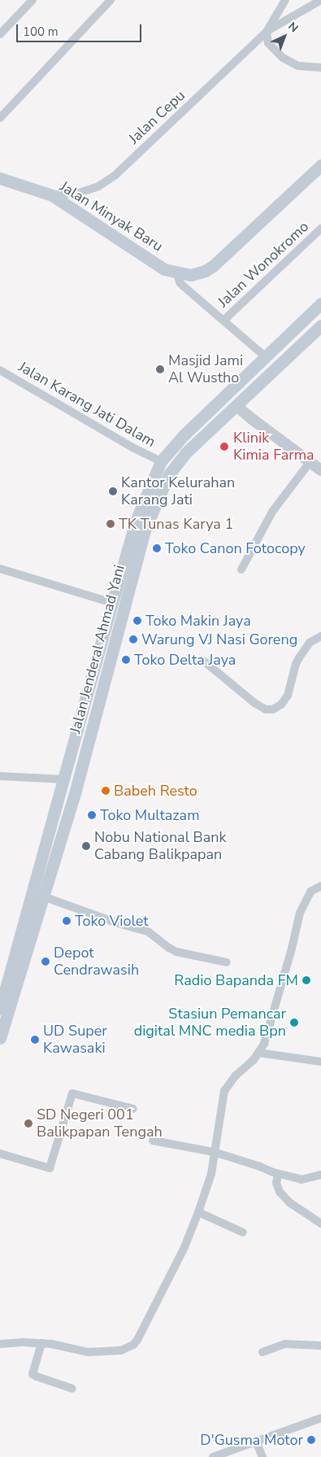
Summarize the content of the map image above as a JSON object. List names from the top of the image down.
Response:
{
  "streets": {
    "main road": ["Jalan Minyak Baru", "Jalan Jenderal Ahmad Yani"],
    "street": ["Jalan Cepu", "Jalan Wonokromo", "Jalan Karang Jati Dalam"]
  },
  "crossings": [
    ["Jalan Cepu", "Jalan Minyak Baru"],
    ["Jalan Karang Jati Dalam", "Jalan Jenderal Ahmad Yani"]
  ],
  "places": [
    "Masjid Jami Al Wustho",
    "Klinik Kimia Farma",
    "Kantor Kelurahan Karang Jati",
    "TK Tunas Karya 1",
    "Toko Canon Fotocopy",
    "Toko Makin Jaya",
    "Warung VJ Nasi Goreng",
    "Toko Delta Jaya",
    "Babeh Resto",
    "Toko Multazam",
    "Nobu National Bank Cabang Balikpapan",
    "Toko Violet",
    "Depot Cendrawasih",
    "Radio Bapanda FM",
    "Stasiun Pemancar digital MNC media Bpn",
    "UD Super Kawasaki",
    "SD Negeri 001 Balikpapan Tengah",
    "D'Gusma Motor"
  ],
  "scale_bar": "100 m",
  "north": "top right"
}
